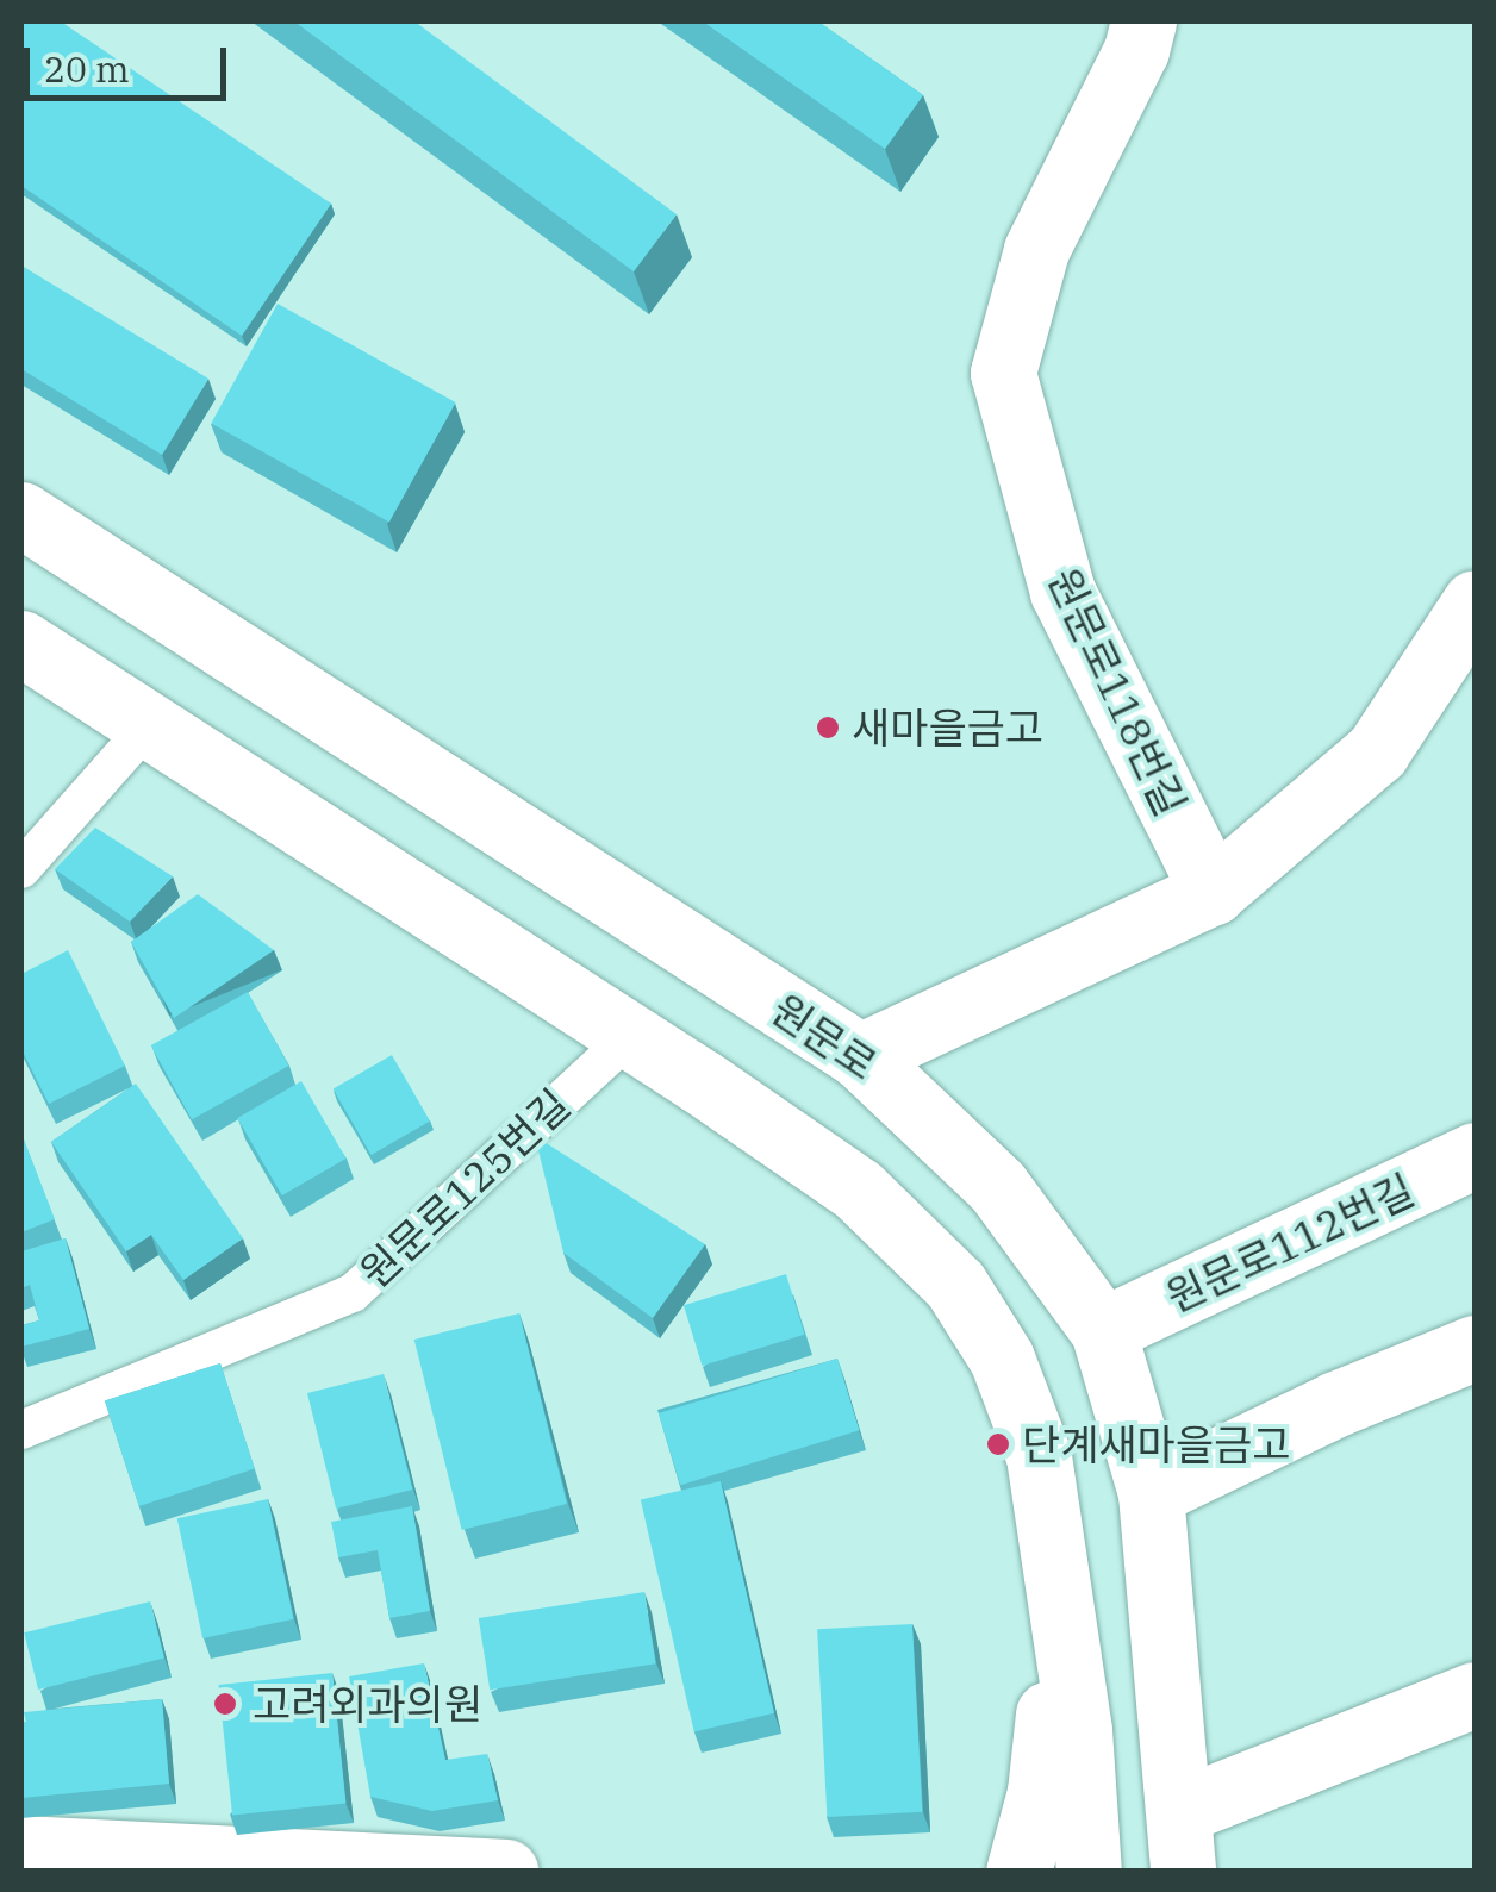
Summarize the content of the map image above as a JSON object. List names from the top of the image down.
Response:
{
  "streets": {
    "main road": ["원문로118번길", "원문로", "원문로112번길"],
    "lane": ["원문로125번길"]
  },
  "crossings": [
    ["원문로", "원문로112번길"]
  ],
  "places": ["새마을금고", "단계새마을금고", "고려외과의원"],
  "scale_bar": "20 m"
}
